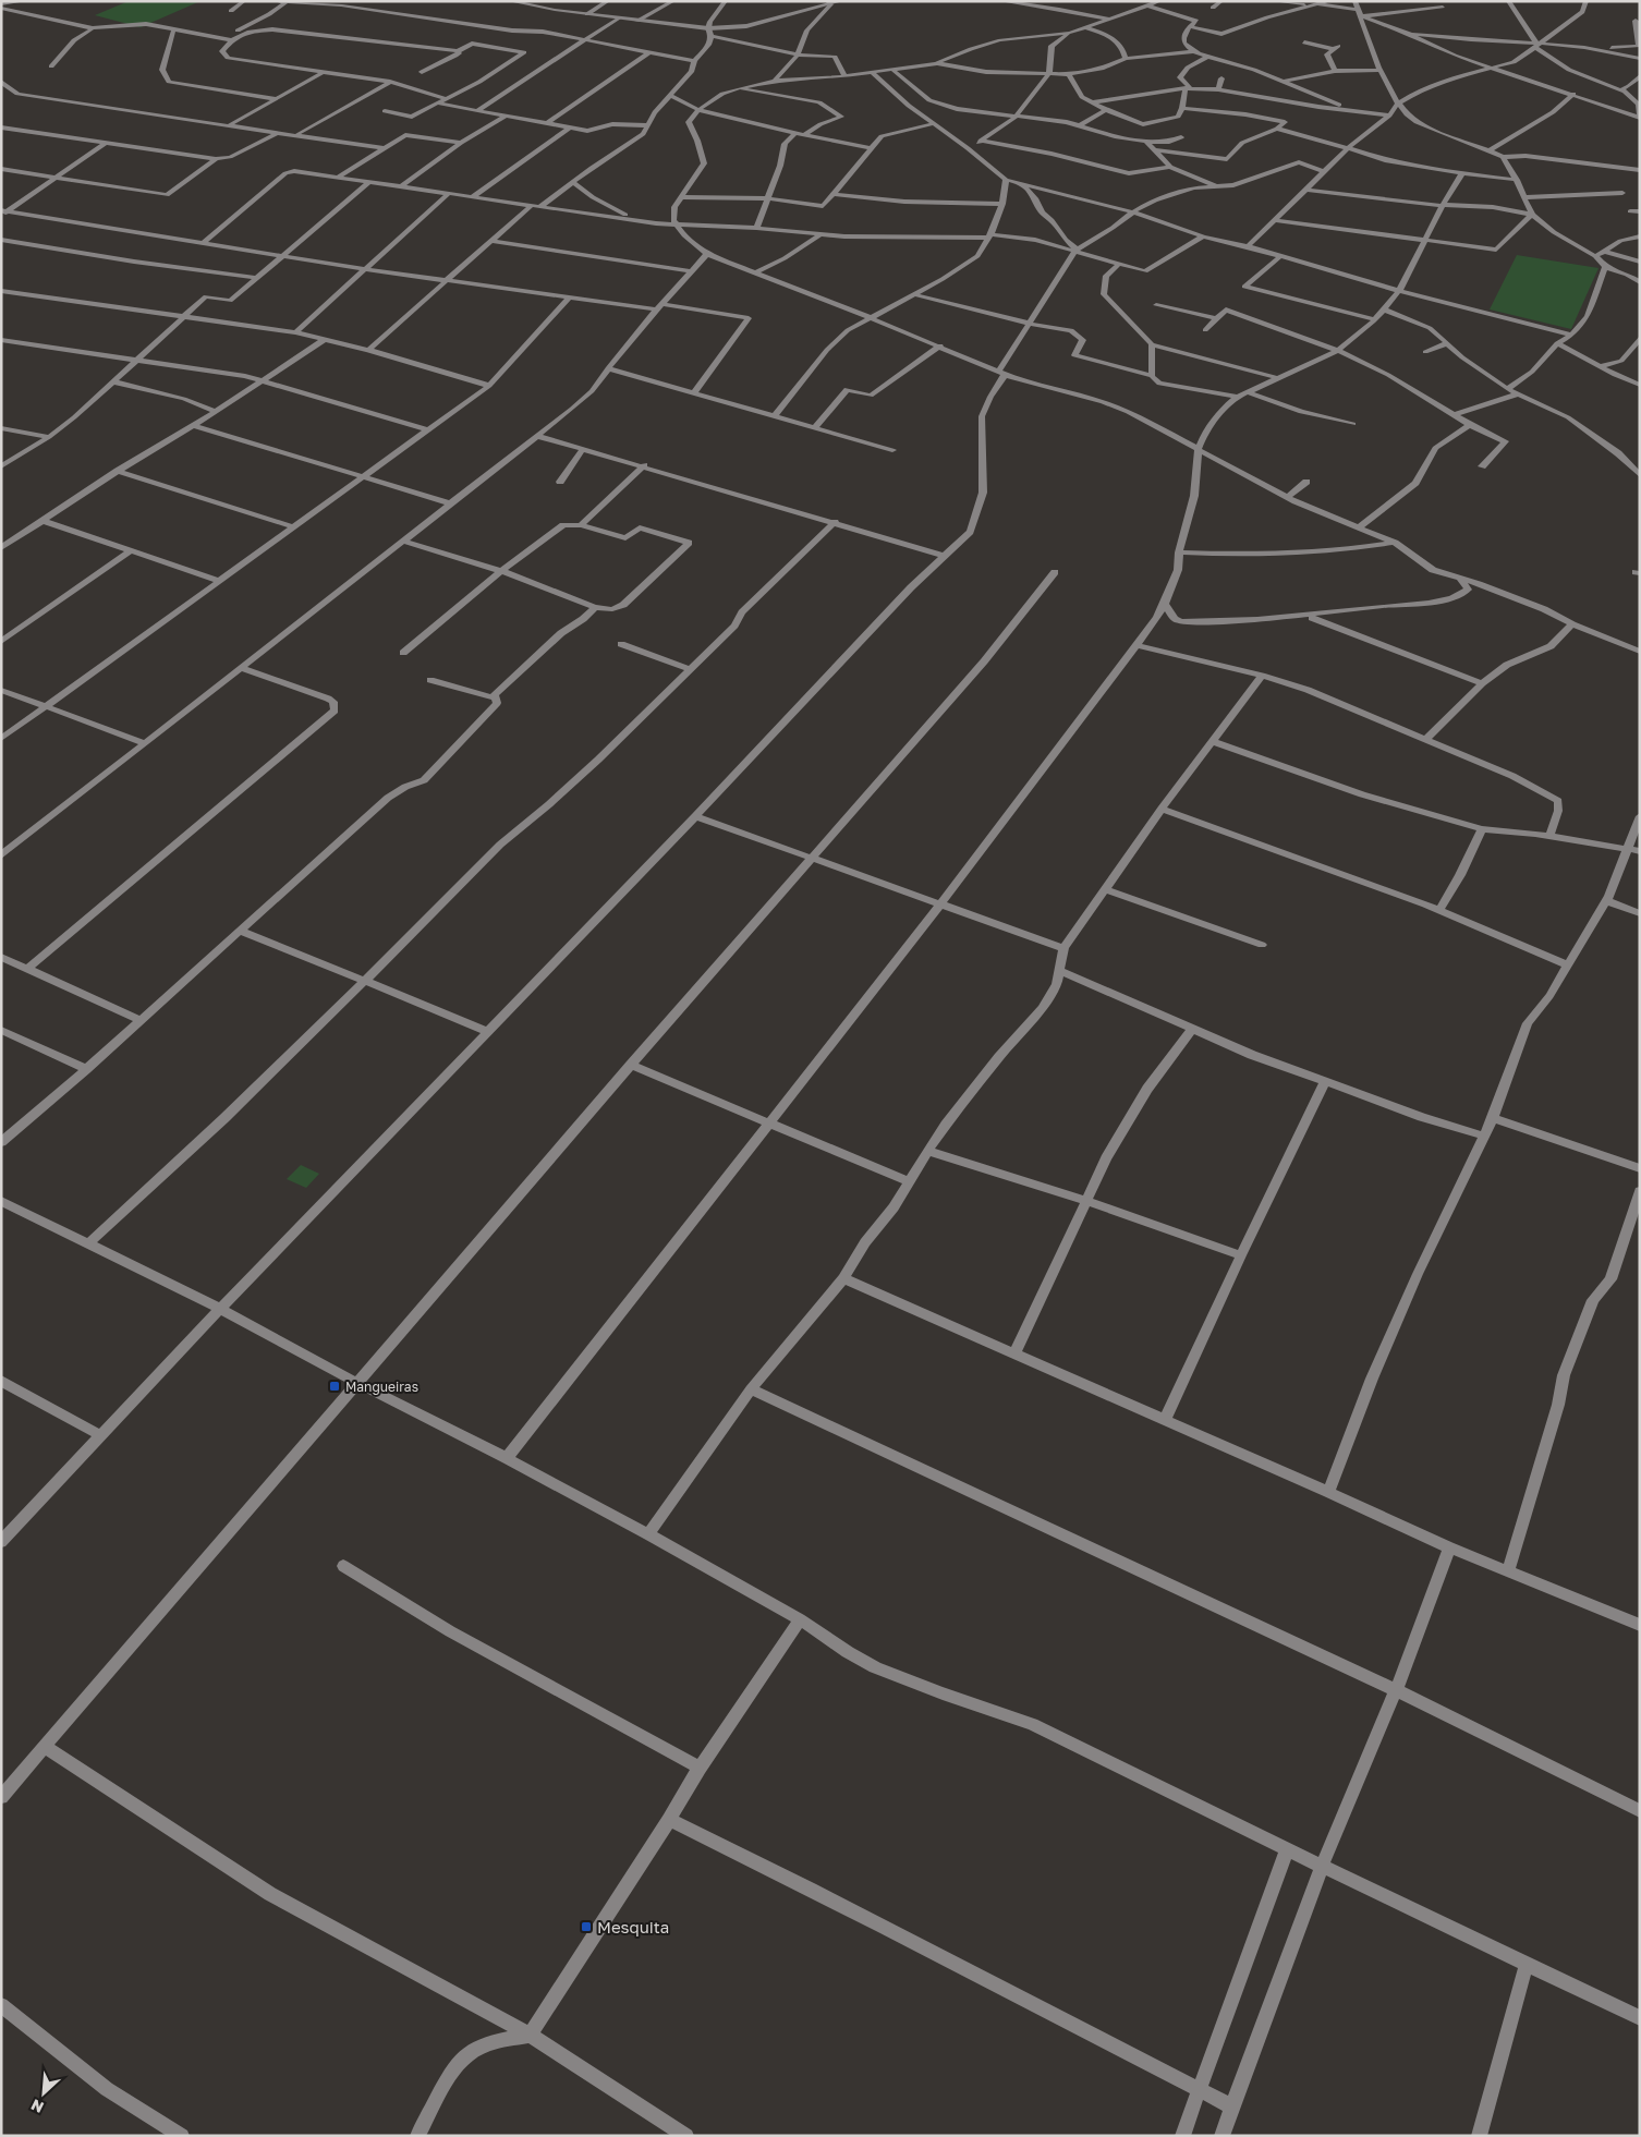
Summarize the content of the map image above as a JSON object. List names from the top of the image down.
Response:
{
  "places": {
    "transit": ["Mangueiras", "Mesquita"]
  },
  "north": "bottom left"
}
